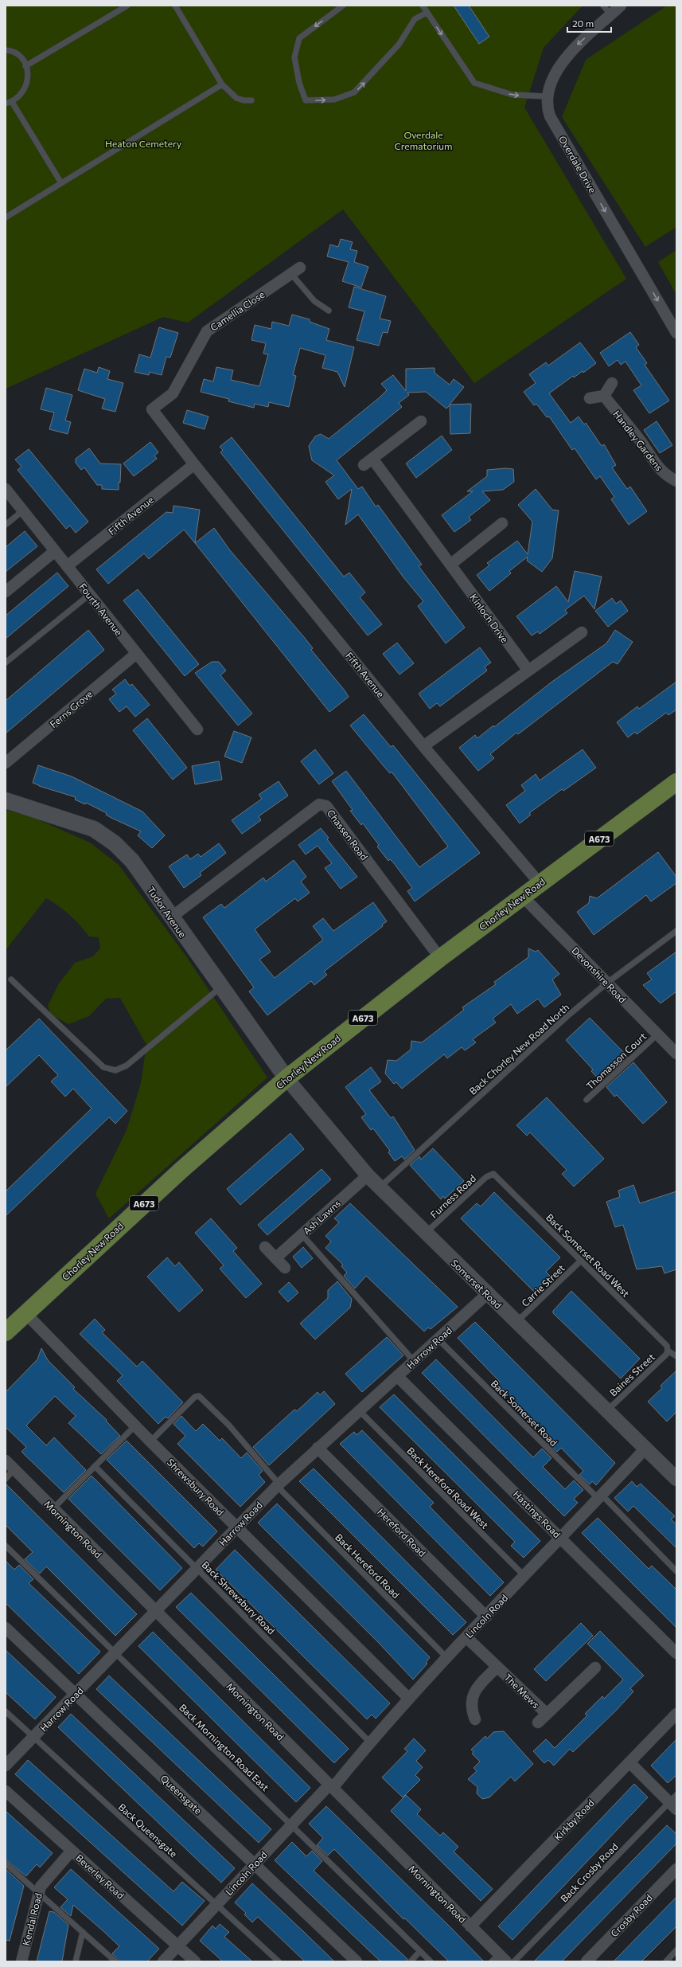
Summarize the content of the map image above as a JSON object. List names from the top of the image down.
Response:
{
  "streets": {
    "main road": ["A673", "Chorley New Road", "Tudor Avenue"],
    "street": [
      "Overdale Drive",
      "Camellia Close",
      "Handley Gardens",
      "Fifth Avenue",
      "Fourth Avenue",
      "Kinloch Drive",
      "Ferns Grove",
      "Chassen Road",
      "Devonshire Road",
      "Ash Lawns",
      "Somerset Road",
      "Harrow Road",
      "Shrewsbury Road",
      "Hastings Road",
      "Mornington Road",
      "Hereford Road",
      "Lincoln Road",
      "The Mews",
      "Queensgate",
      "Kirkby Road",
      "Beverley Road",
      "Crosby Road",
      "Kendal Road"
    ],
    "lane": [
      "Back Chorley New Road North",
      "Thomasson Court",
      "Furness Road",
      "Back Somerset Road West",
      "Carrie Street",
      "Baines Street",
      "Back Somerset Road",
      "Back Hereford Road West",
      "Back Hereford Road",
      "Back Shrewsbury Road",
      "Back Mornington Road East",
      "Back Queensgate",
      "Back Crosby Road"
    ]
  },
  "crossings": [
    ["Camellia Close", "Fifth Avenue"],
    ["Fifth Avenue", "Fourth Avenue"],
    ["Fifth Avenue", "Chorley New Road"],
    ["Fourth Avenue", "Ferns Grove"],
    ["Chassen Road", "Chorley New Road"],
    ["Chassen Road", "Tudor Avenue"],
    ["Chorley New Road", "Tudor Avenue"],
    ["Chorley New Road", "Devonshire Road"],
    ["Chorley New Road", "Somerset Road"],
    ["Chorley New Road", "Shrewsbury Road"],
    ["Tudor Avenue", "Somerset Road"],
    ["Devonshire Road", "Back Chorley New Road North"],
    ["Devonshire Road", "Thomasson Court"],
    ["Back Chorley New Road North", "Somerset Road"],
    ["Furness Road", "Back Somerset Road West"],
    ["Furness Road", "Somerset Road"],
    ["Ash Lawns", "Somerset Road"],
    ["Back Somerset Road West", "Carrie Street"],
    ["Back Somerset Road West", "Baines Street"],
    ["Somerset Road", "Carrie Street"],
    ["Somerset Road", "Harrow Road"],
    ["Somerset Road", "Baines Street"],
    ["Somerset Road", "Lincoln Road"],
    ["Harrow Road", "Back Somerset Road"],
    ["Harrow Road", "Shrewsbury Road"],
    ["Harrow Road", "Back Hereford Road West"],
    ["Harrow Road", "Hastings Road"],
    ["Harrow Road", "Mornington Road"],
    ["Harrow Road", "Hereford Road"],
    ["Harrow Road", "Back Hereford Road"],
    ["Harrow Road", "Back Shrewsbury Road"],
    ["Harrow Road", "Back Mornington Road East"],
    ["Harrow Road", "Queensgate"],
    ["Harrow Road", "Back Queensgate"],
    ["Back Somerset Road", "Lincoln Road"],
    ["Shrewsbury Road", "Back Hereford Road"],
    ["Shrewsbury Road", "Lincoln Road"],
    ["Back Hereford Road West", "Lincoln Road"],
    ["Hastings Road", "Lincoln Road"],
    ["Mornington Road", "Lincoln Road"],
    ["Mornington Road", "Kirkby Road"],
    ["Hereford Road", "Lincoln Road"],
    ["Back Hereford Road", "Lincoln Road"],
    ["Back Shrewsbury Road", "Lincoln Road"],
    ["Lincoln Road", "The Mews"],
    ["Lincoln Road", "Back Mornington Road East"],
    ["Lincoln Road", "Queensgate"],
    ["Lincoln Road", "Back Queensgate"],
    ["Lincoln Road", "Beverley Road"],
    ["Beverley Road", "Kendal Road"]
  ],
  "one_way": ["Overdale Drive"],
  "parks": ["Overdale Crematorium", "Heaton Cemetery"],
  "scale_bar": "20 m"
}
